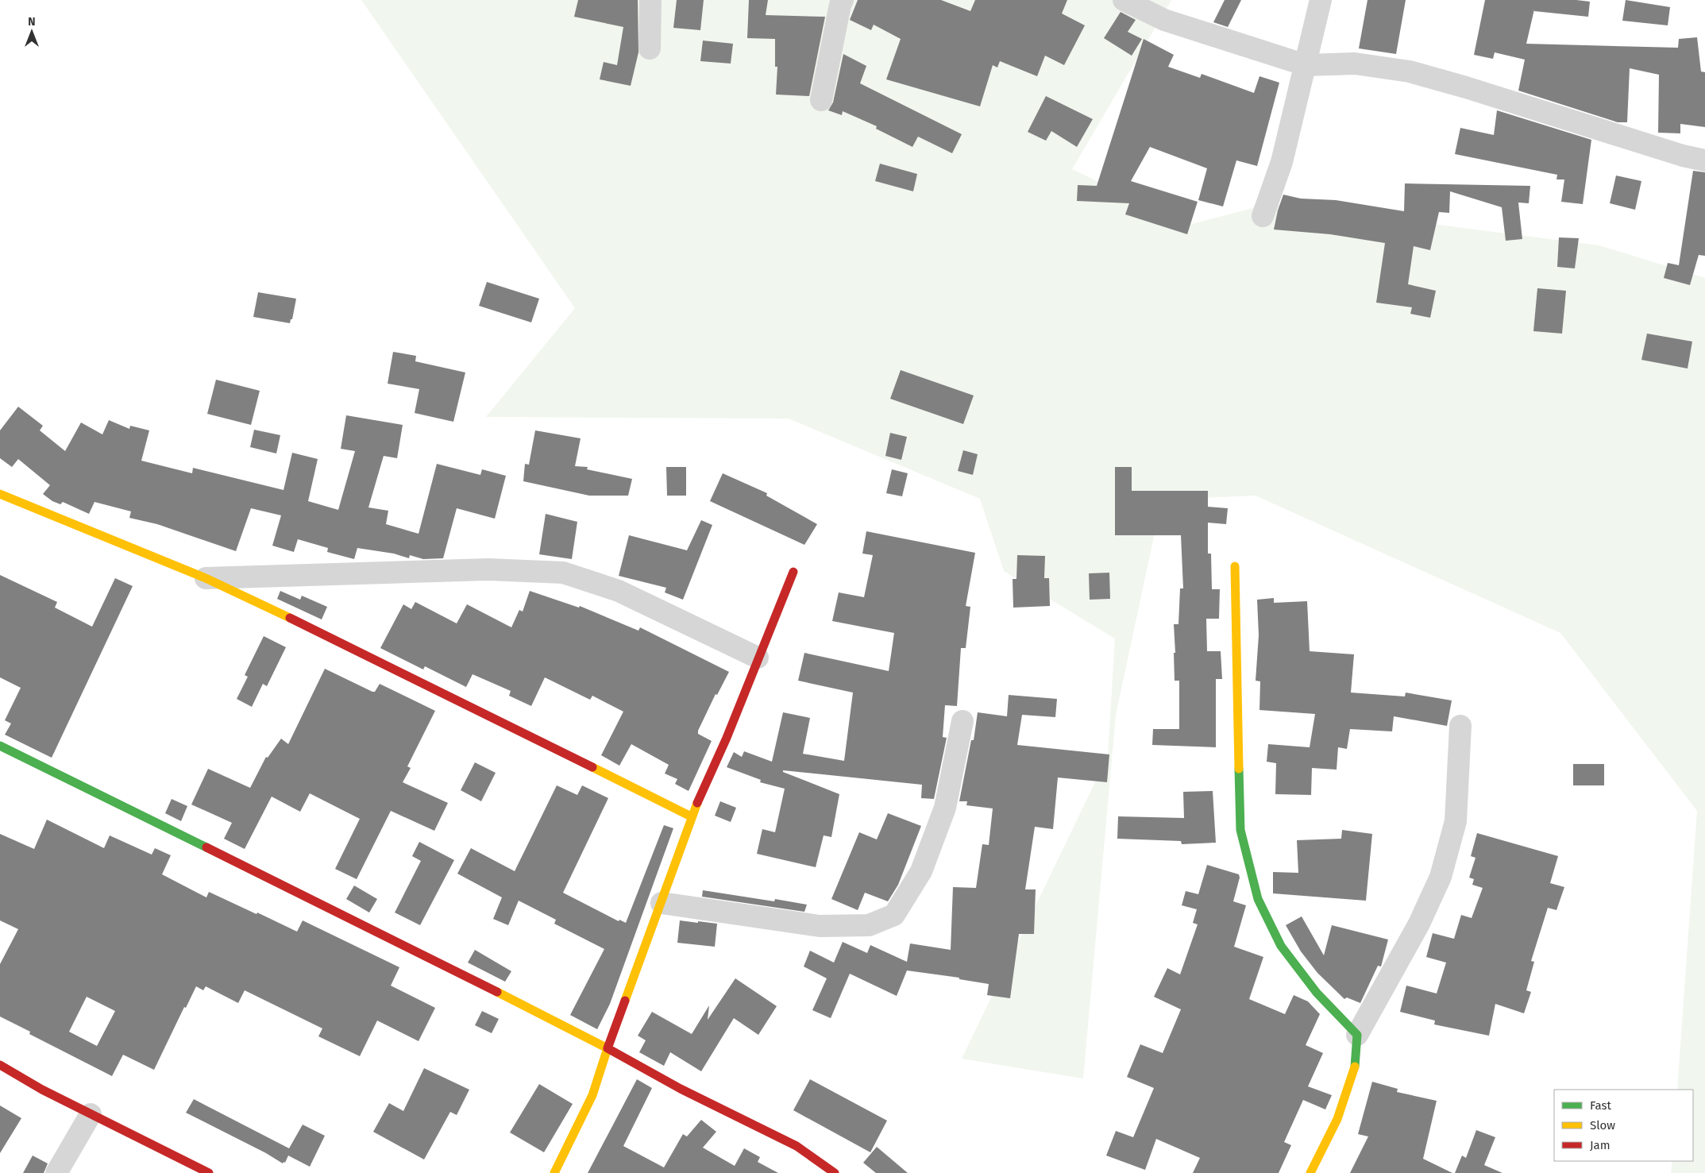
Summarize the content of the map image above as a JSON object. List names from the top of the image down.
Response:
{
  "legend": ["Fast", "Slow", "Jam"],
  "north": "top"
}
